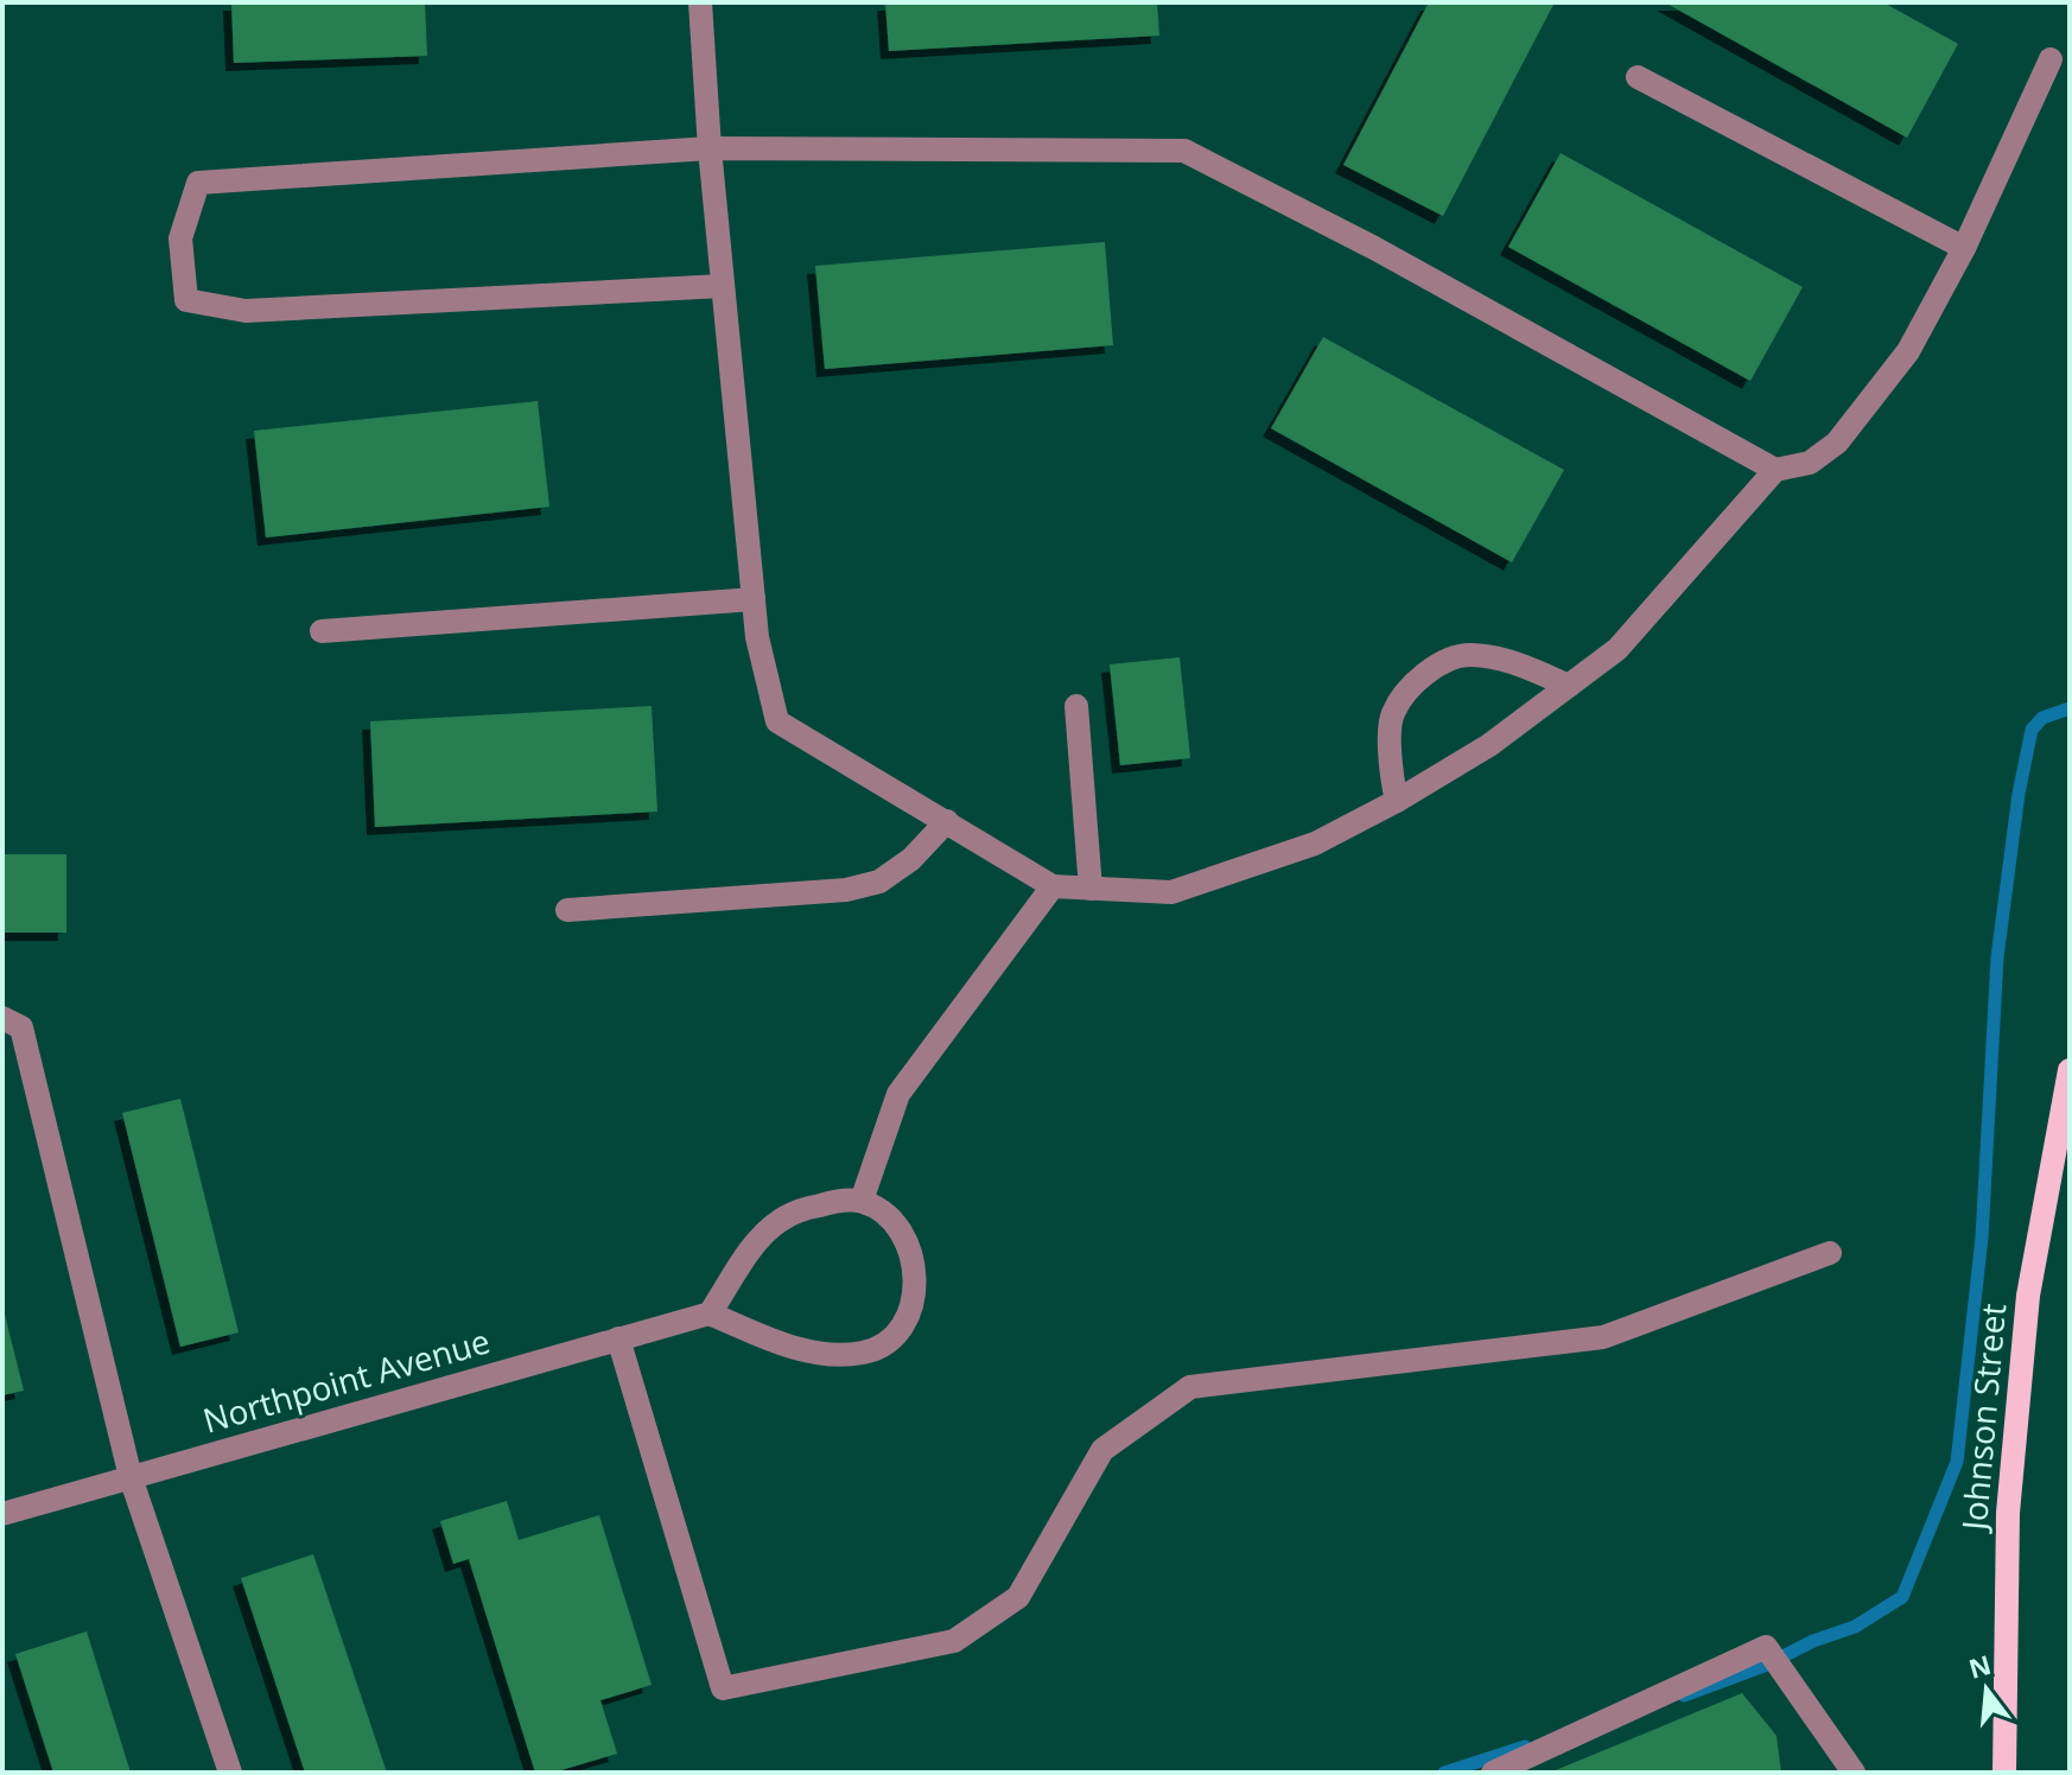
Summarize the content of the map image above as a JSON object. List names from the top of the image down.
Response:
{
  "streets": {
    "main road": ["Johnson Street"],
    "street": ["Northpoint Avenue"]
  },
  "north": "top"
}
